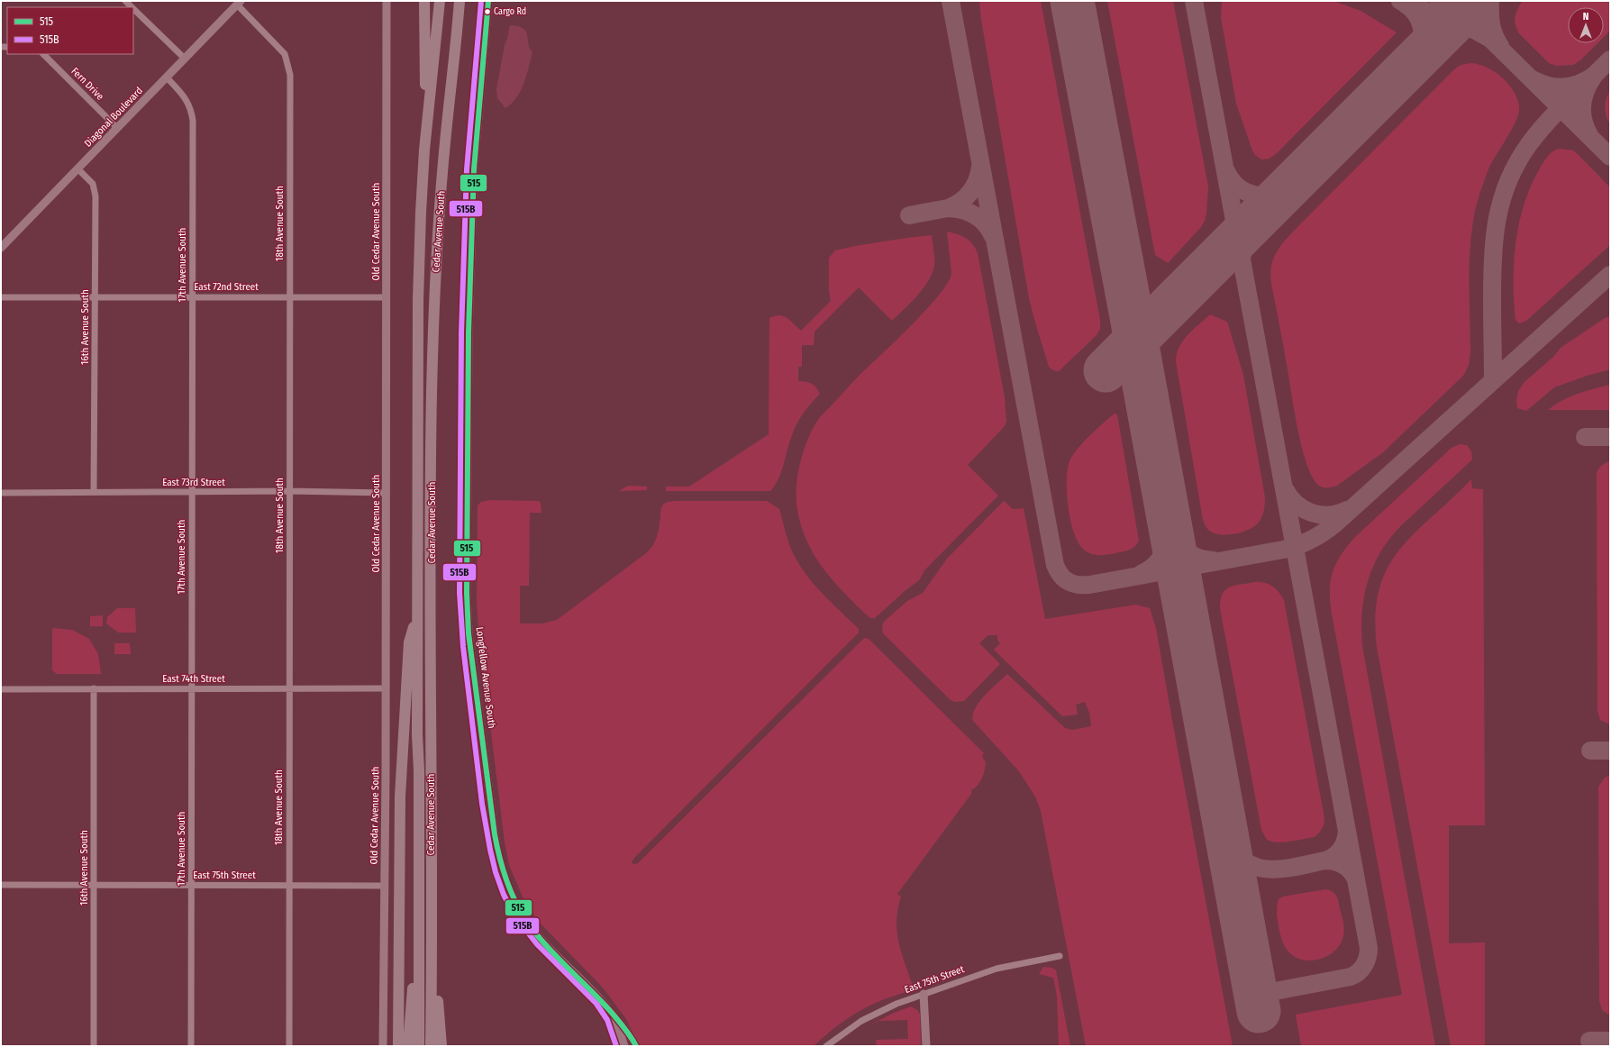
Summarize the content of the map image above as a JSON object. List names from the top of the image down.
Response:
{
  "streets": {
    "highway": ["Cedar Avenue South"],
    "street": [
      "Fern Drive",
      "Diagonal Boulevard",
      "18th Avenue South",
      "Old Cedar Avenue South",
      "17th Avenue South",
      "East 72nd Street",
      "16th Avenue South",
      "East 73rd Street",
      "Longfellow Avenue South",
      "East 74th Street",
      "East 75th Street"
    ]
  },
  "crossings": [
    ["Fern Drive", "Diagonal Boulevard"],
    ["Diagonal Boulevard", "18th Avenue South"],
    ["Diagonal Boulevard", "17th Avenue South"],
    ["Diagonal Boulevard", "16th Avenue South"],
    ["18th Avenue South", "East 72nd Street"],
    ["18th Avenue South", "East 73rd Street"],
    ["18th Avenue South", "East 74th Street"],
    ["18th Avenue South", "East 75th Street"],
    ["Old Cedar Avenue South", "East 72nd Street"],
    ["Old Cedar Avenue South", "East 73rd Street"],
    ["Old Cedar Avenue South", "East 74th Street"],
    ["Old Cedar Avenue South", "East 75th Street"],
    ["17th Avenue South", "East 72nd Street"],
    ["17th Avenue South", "East 73rd Street"],
    ["17th Avenue South", "East 74th Street"],
    ["17th Avenue South", "East 75th Street"],
    ["East 72nd Street", "16th Avenue South"],
    ["16th Avenue South", "East 73rd Street"],
    ["16th Avenue South", "East 74th Street"],
    ["16th Avenue South", "East 75th Street"]
  ],
  "places": ["Cargo Rd"],
  "lines": ["transit line 515", "transit line 515B"],
  "legend": ["515", "515B"],
  "north": "top"
}
